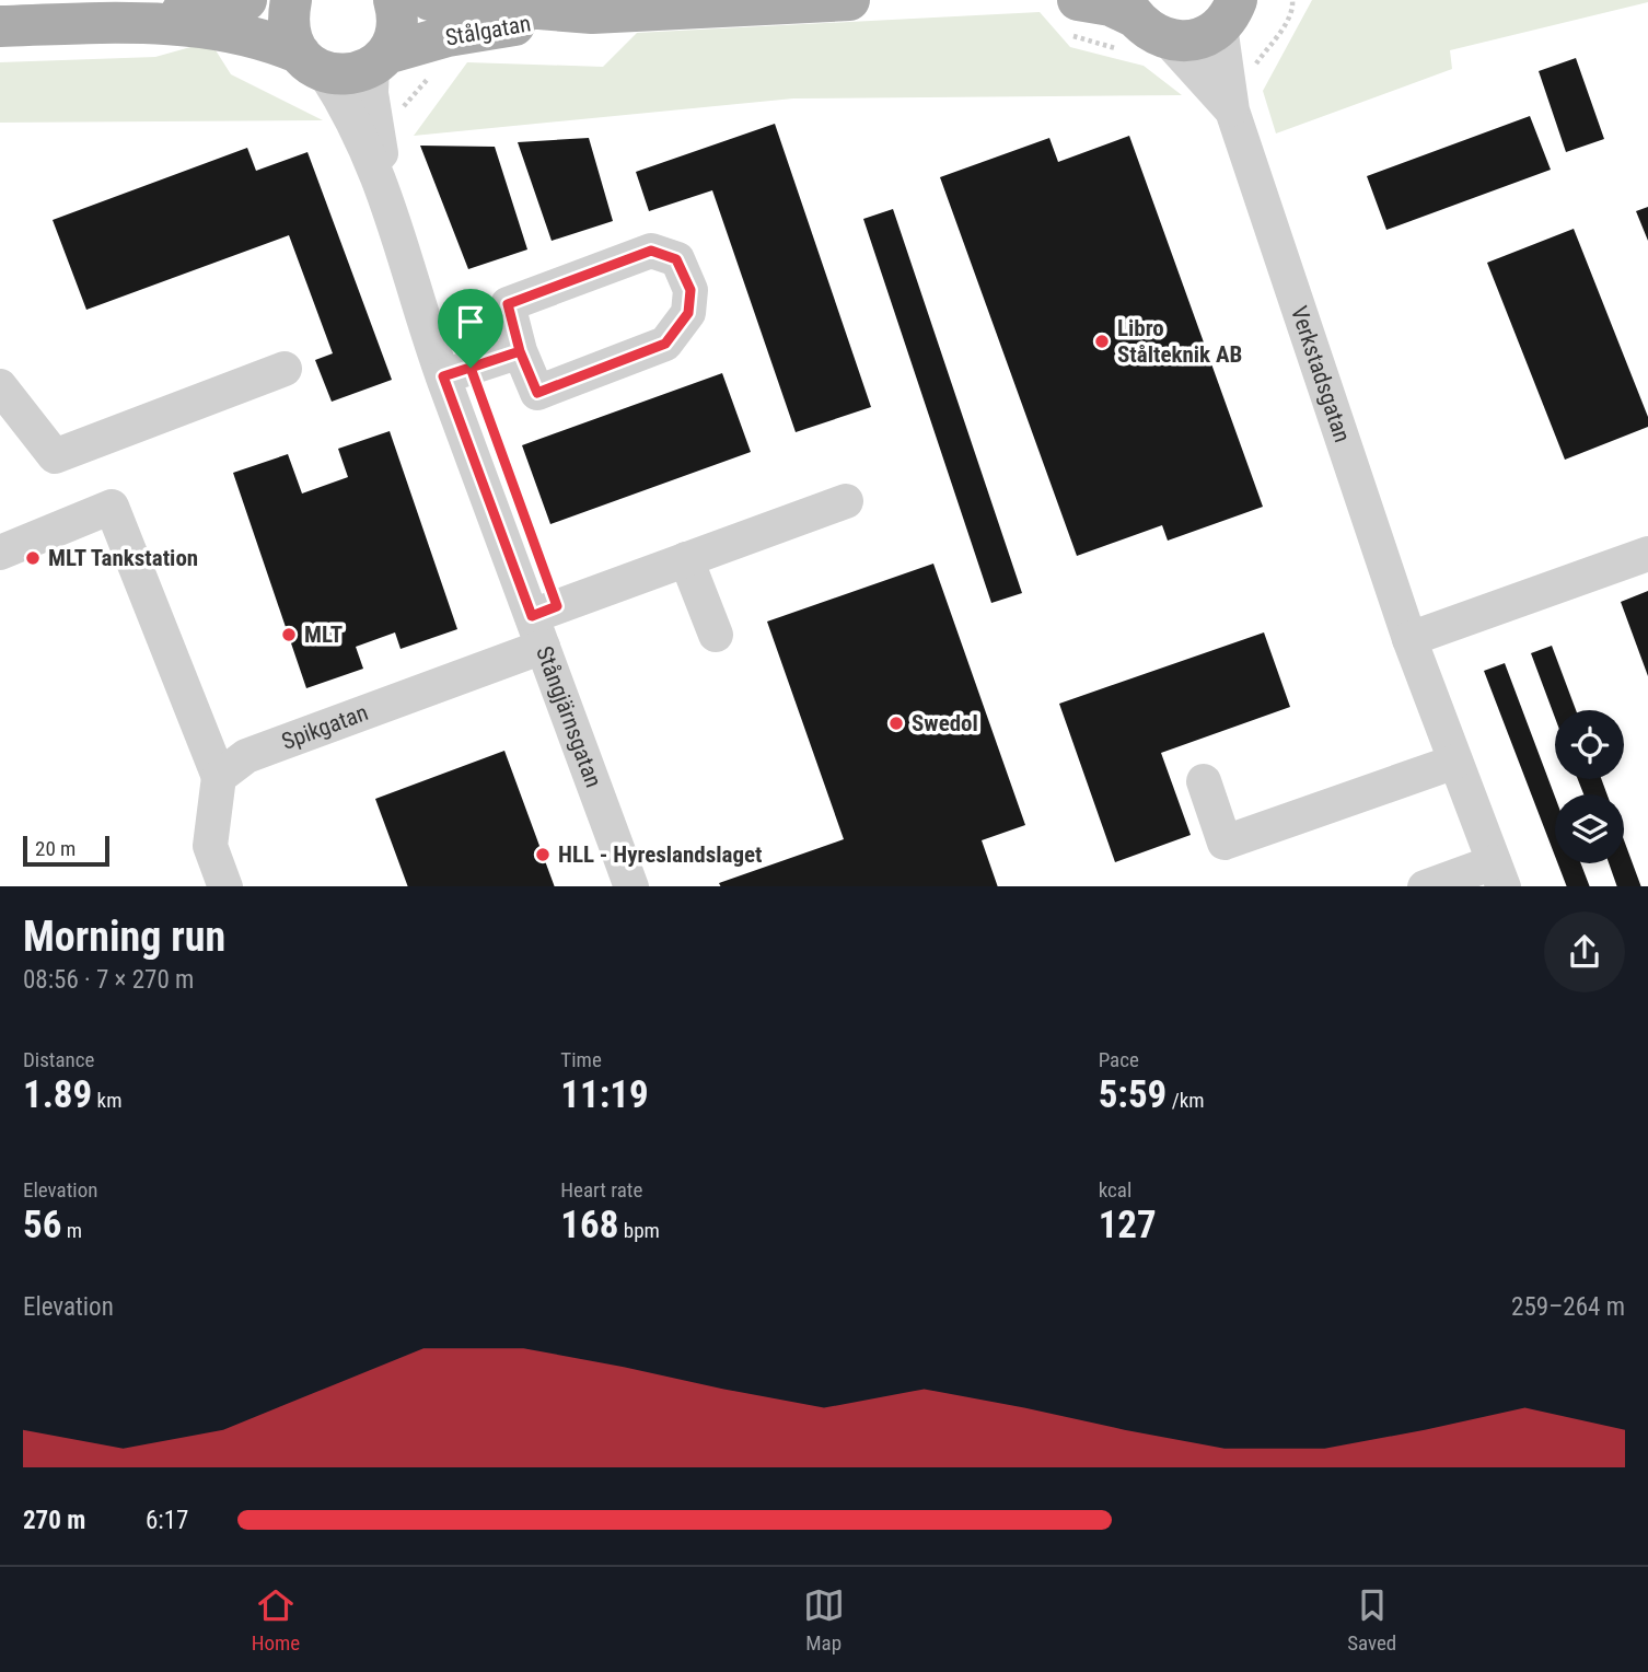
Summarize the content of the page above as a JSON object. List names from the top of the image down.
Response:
{
  "streets": {
    "main road": ["Stålgatan"],
    "street": ["Verkstadsgatan", "Stångjärnsgatan", "Spikgatan"]
  },
  "crossings": [
    ["Stålgatan", "Stångjärnsgatan"],
    ["Stångjärnsgatan", "Spikgatan"]
  ],
  "places": [
    "Libro Stålteknik AB",
    "MLT Tankstation",
    "MLT",
    "Swedol",
    "HLL - Hyreslandslaget"
  ],
  "scale_bar": "20 m",
  "page": {
    "scale": "20 m",
    "heading": ["Morning run", "08:56 · 7 × 270 m"],
    "stats": [
      ["Distance", "1.89 km"],
      ["Time", "11:19"],
      ["Pace", "5:59 /km"],
      ["Elevation", "56 m"],
      ["Heart rate", "168 bpm"],
      ["kcal", "127"]
    ],
    "chart": ["Elevation", "259–264 m"],
    "list": [
      {
        "name": "270 m",
        "note": "6:17"
      }
    ],
    "tabs": ["Home", "Map", "Saved"]
  }
}
